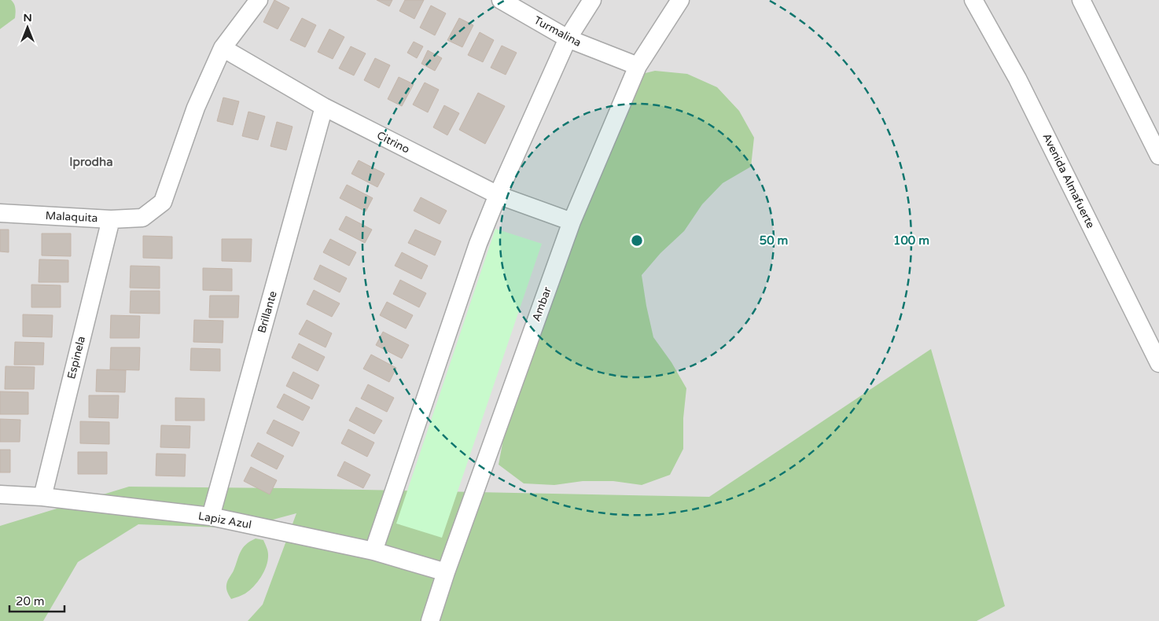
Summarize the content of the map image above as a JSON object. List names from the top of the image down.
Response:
{
  "streets": {
    "street": [
      "Turmalina",
      "Citrino",
      "Avenida Almafuerte",
      "Malaquita",
      "Ambar",
      "Brillante",
      "Espinela",
      "Lapiz Azul"
    ]
  },
  "crossings": [
    ["Turmalina", "Ambar"],
    ["Citrino", "Malaquita"],
    ["Citrino", "Ambar"],
    ["Citrino", "Brillante"],
    ["Malaquita", "Espinela"],
    ["Ambar", "Lapiz Azul"],
    ["Brillante", "Lapiz Azul"],
    ["Espinela", "Lapiz Azul"]
  ],
  "districts": ["Iprodha"],
  "scale_bar": "20 m",
  "north": "top",
  "rings": ["50 m", "100 m"]
}
